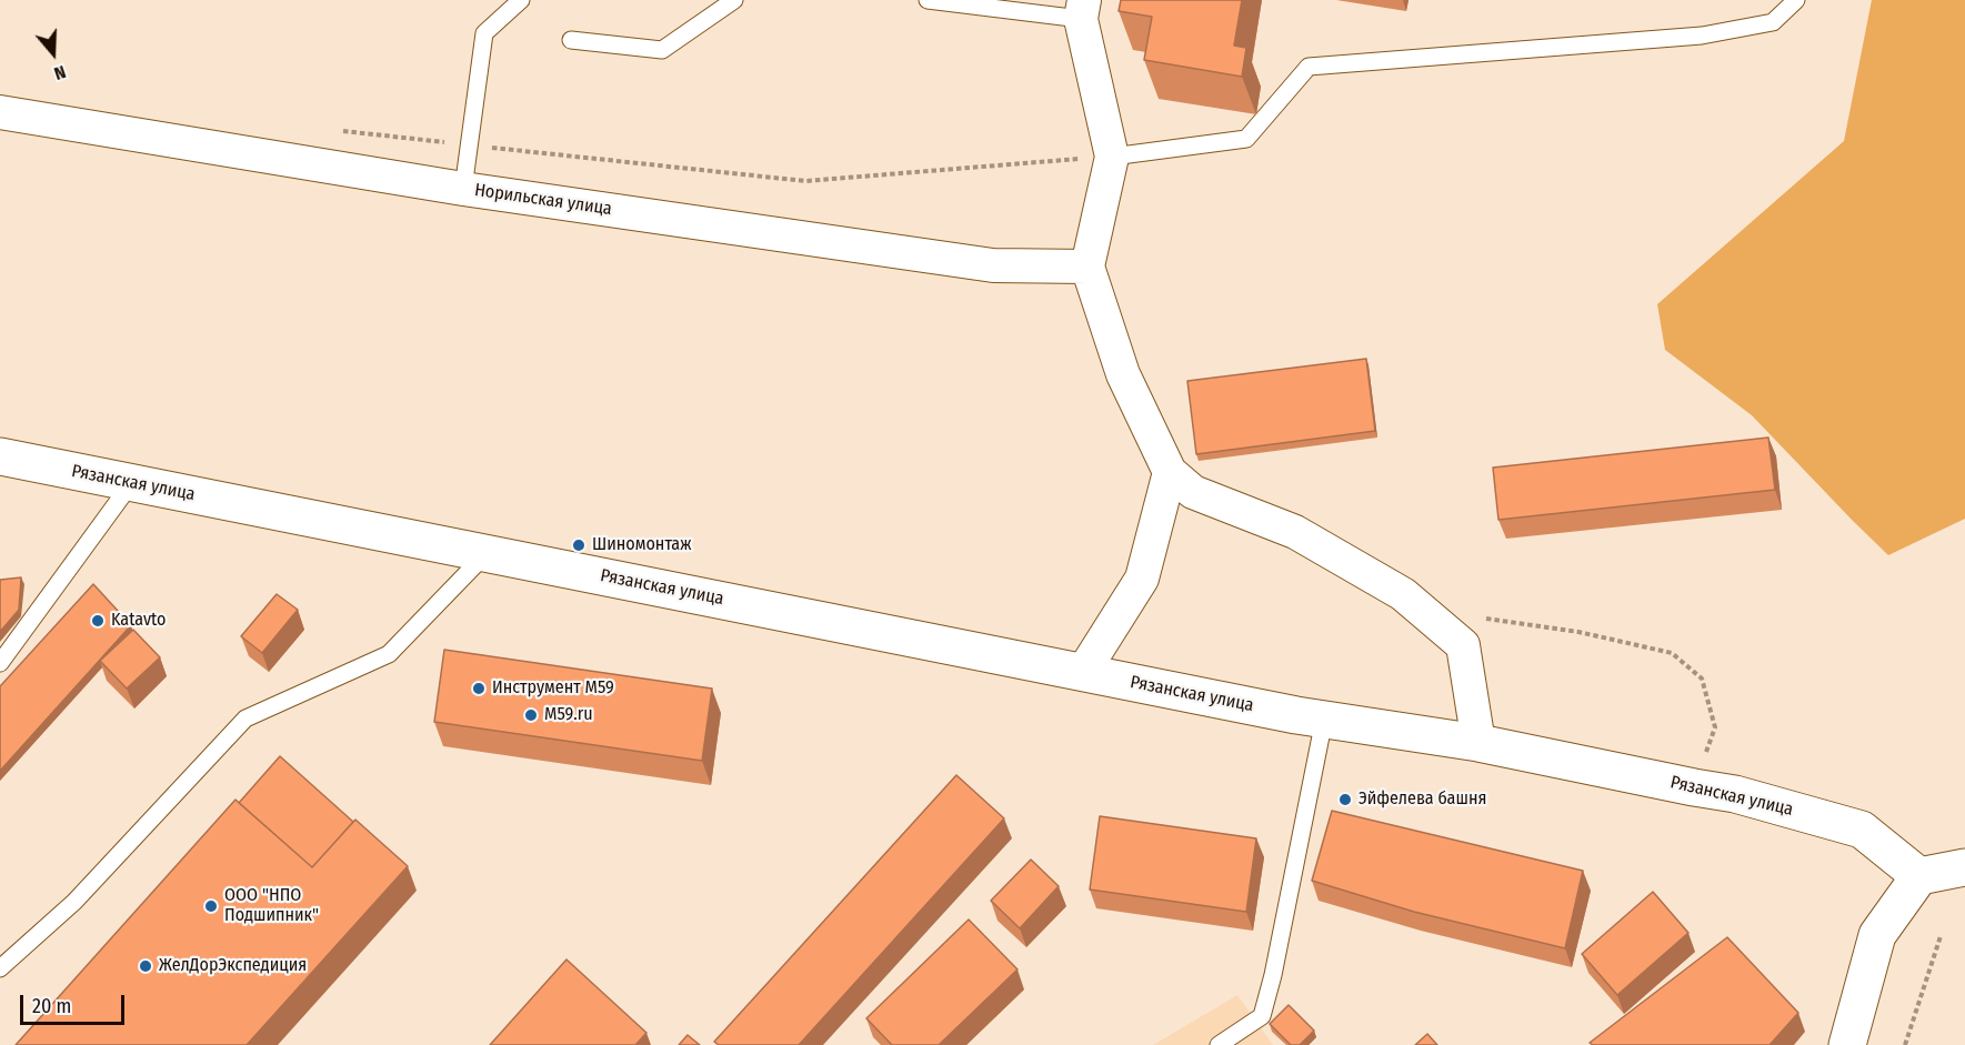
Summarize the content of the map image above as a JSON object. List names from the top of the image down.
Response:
{
  "streets": {
    "street": ["Норильская улица", "Рязанская улица"]
  },
  "places": [
    "Шиномонтаж",
    "Katavto",
    "Инструмент М59",
    "M59.ru",
    "Эйфелева башня",
    "ООО \"НПО Подшипник\"",
    "ЖелДорЭкспедиция"
  ],
  "scale_bar": "20 m",
  "north": "bottom"
}
